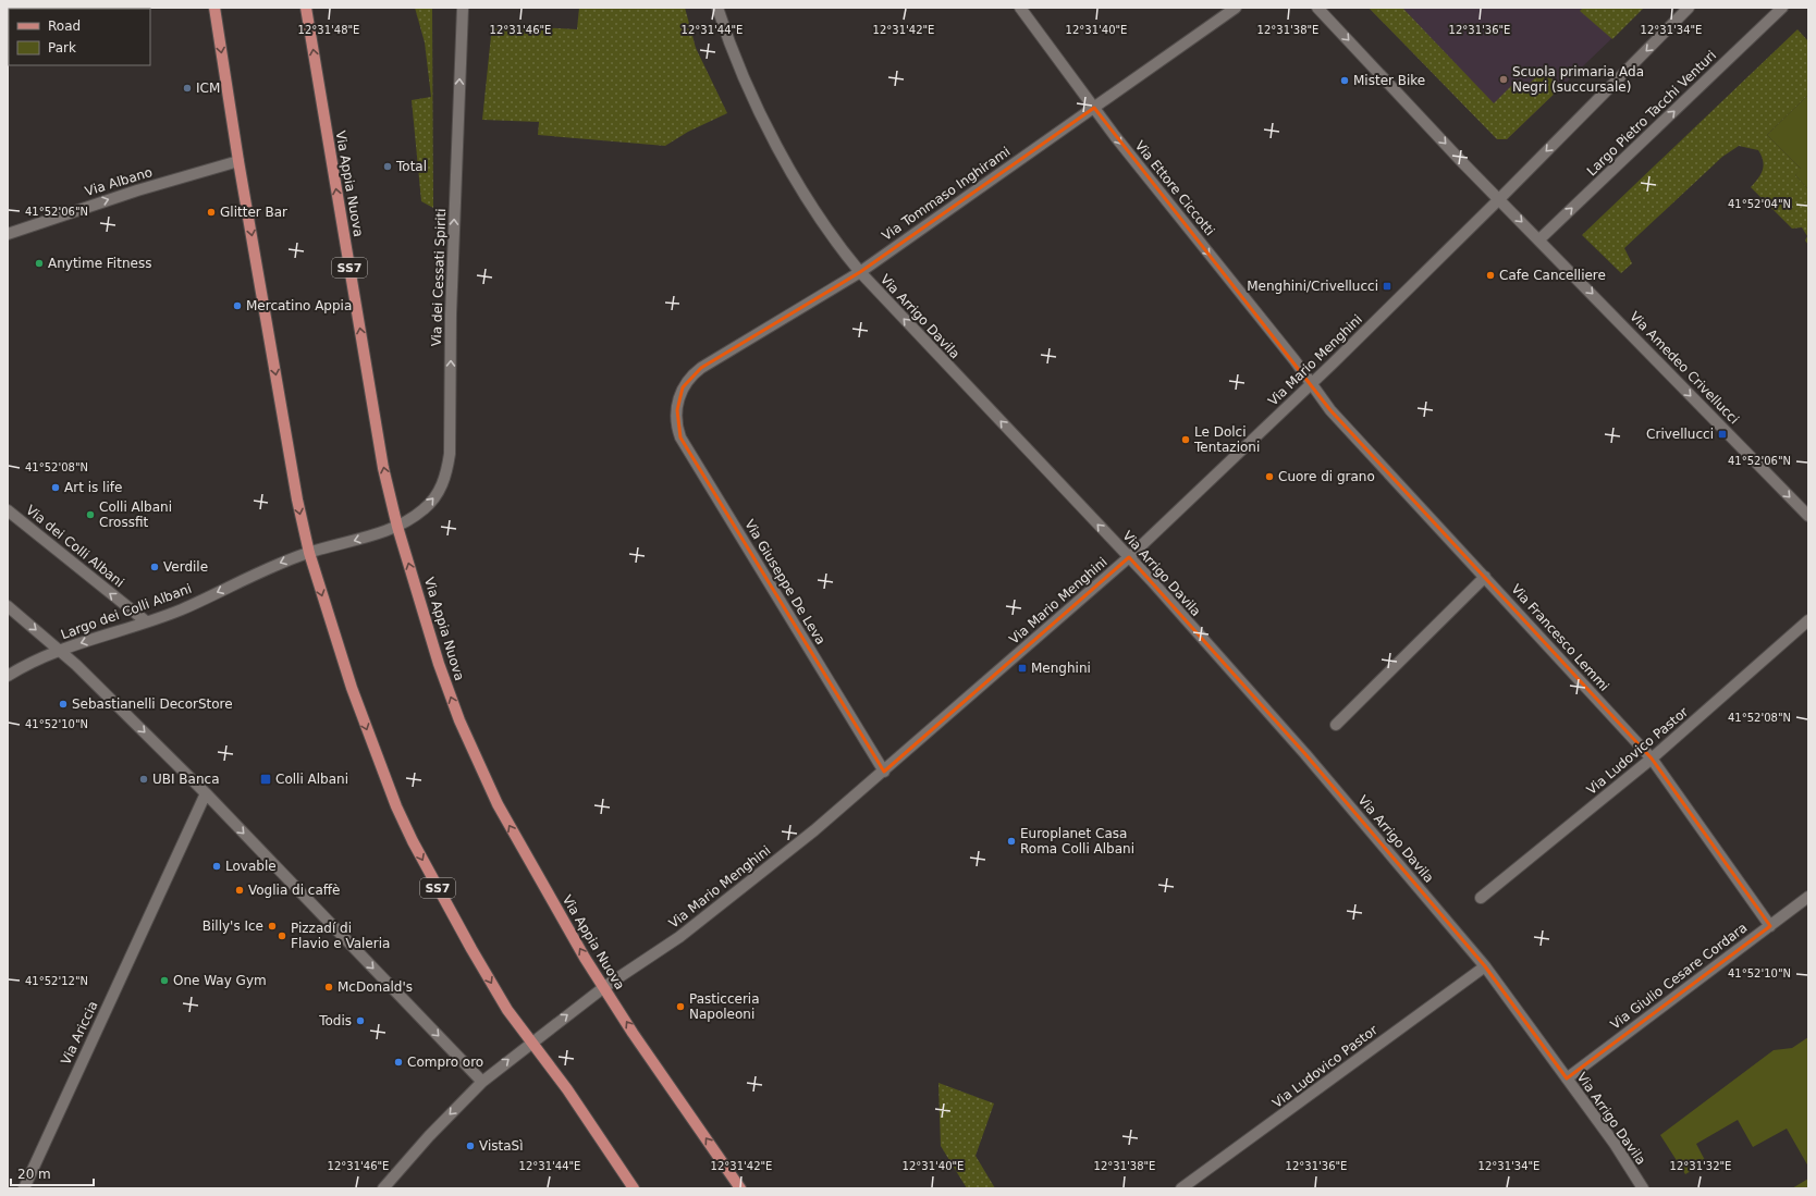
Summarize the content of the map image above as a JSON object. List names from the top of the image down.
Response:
{
  "streets": {
    "main road": ["Via Appia Nuova", "SS7"],
    "street": [
      "Largo Pietro Tacchi Venturi",
      "Via Albano",
      "Via Ettore Ciccotti",
      "Via Tommaso Inghirami",
      "Via dei Cessati Spiriti",
      "Via Arrigo Davila",
      "Via Mario Menghini",
      "Via Amedeo Crivellucci",
      "Via dei Colli Albani",
      "Via Giuseppe De Leva",
      "Largo dei Colli Albani",
      "Via Francesco Lemmi",
      "Via Ludovico Pastor",
      "Via Giulio Cesare Cordara",
      "Via Ariccia"
    ]
  },
  "crossings": [
    ["Largo Pietro Tacchi Venturi", "Via Amedeo Crivellucci"],
    ["Via Albano", "SS7"],
    ["Via Appia Nuova", "Via dei Cessati Spiriti"],
    ["Via Appia Nuova", "Via Mario Menghini"],
    ["Via Ettore Ciccotti", "Via Tommaso Inghirami"],
    ["Via Ettore Ciccotti", "Via Mario Menghini"],
    ["Via Ettore Ciccotti", "Via Francesco Lemmi"],
    ["Via Tommaso Inghirami", "Via Arrigo Davila"],
    ["Via Tommaso Inghirami", "Via Giuseppe De Leva"],
    ["SS7", "Via dei Cessati Spiriti"],
    ["SS7", "Via Mario Menghini"],
    ["SS7", "Largo dei Colli Albani"],
    ["Via dei Cessati Spiriti", "Largo dei Colli Albani"],
    ["Via Arrigo Davila", "Via Mario Menghini"],
    ["Via Arrigo Davila", "Via Ludovico Pastor"],
    ["Via Arrigo Davila", "Via Giulio Cesare Cordara"],
    ["Via Mario Menghini", "Via Amedeo Crivellucci"],
    ["Via Mario Menghini", "Via Giuseppe De Leva"],
    ["Via Mario Menghini", "Via Francesco Lemmi"],
    ["Via dei Colli Albani", "Largo dei Colli Albani"],
    ["Largo dei Colli Albani", "Via Ariccia"],
    ["Via Francesco Lemmi", "Via Ludovico Pastor"],
    ["Via Francesco Lemmi", "Via Giulio Cesare Cordara"]
  ],
  "one_way": ["Via Albano", "Via Ettore Ciccotti", "Via Amedeo Crivellucci"],
  "places": {
    "other": [
      "Scuola primaria Ada Negri (succursale)",
      "Mister Bike",
      "ICM",
      "Total",
      "Glitter Bar",
      "Anytime Fitness",
      "Cafe Cancelliere",
      "Mercatino Appia",
      "Le Dolci Tentazioni",
      "Cuore di grano",
      "Art is life",
      "Colli Albani Crossfit",
      "Verdile",
      "Sebastianelli DecorStore",
      "UBI Banca",
      "Europlanet Casa Roma Colli Albani",
      "Lovable",
      "Voglia di caffè",
      "Billy's Ice",
      "Pizzadí di Flavio e Valeria",
      "One Way Gym",
      "McDonald's",
      "Pasticceria Napoleoni",
      "Todis",
      "Compro oro",
      "VistaSì"
    ],
    "transit": [
      "Menghini/Crivellucci",
      "Crivellucci",
      "Menghini",
      "Colli Albani"
    ]
  },
  "legend": ["Road", "Park"],
  "scale_bar": "20 m",
  "coordinates": [
    "12°31'48\"E",
    "12°31'46\"E",
    "12°31'44\"E",
    "12°31'42\"E",
    "12°31'40\"E",
    "12°31'38\"E",
    "12°31'36\"E",
    "12°31'34\"E",
    "41°52'04\"N",
    "41°52'06\"N",
    "41°52'08\"N",
    "41°52'10\"N",
    "41°52'12\"N",
    "12°31'32\"E"
  ]
}
